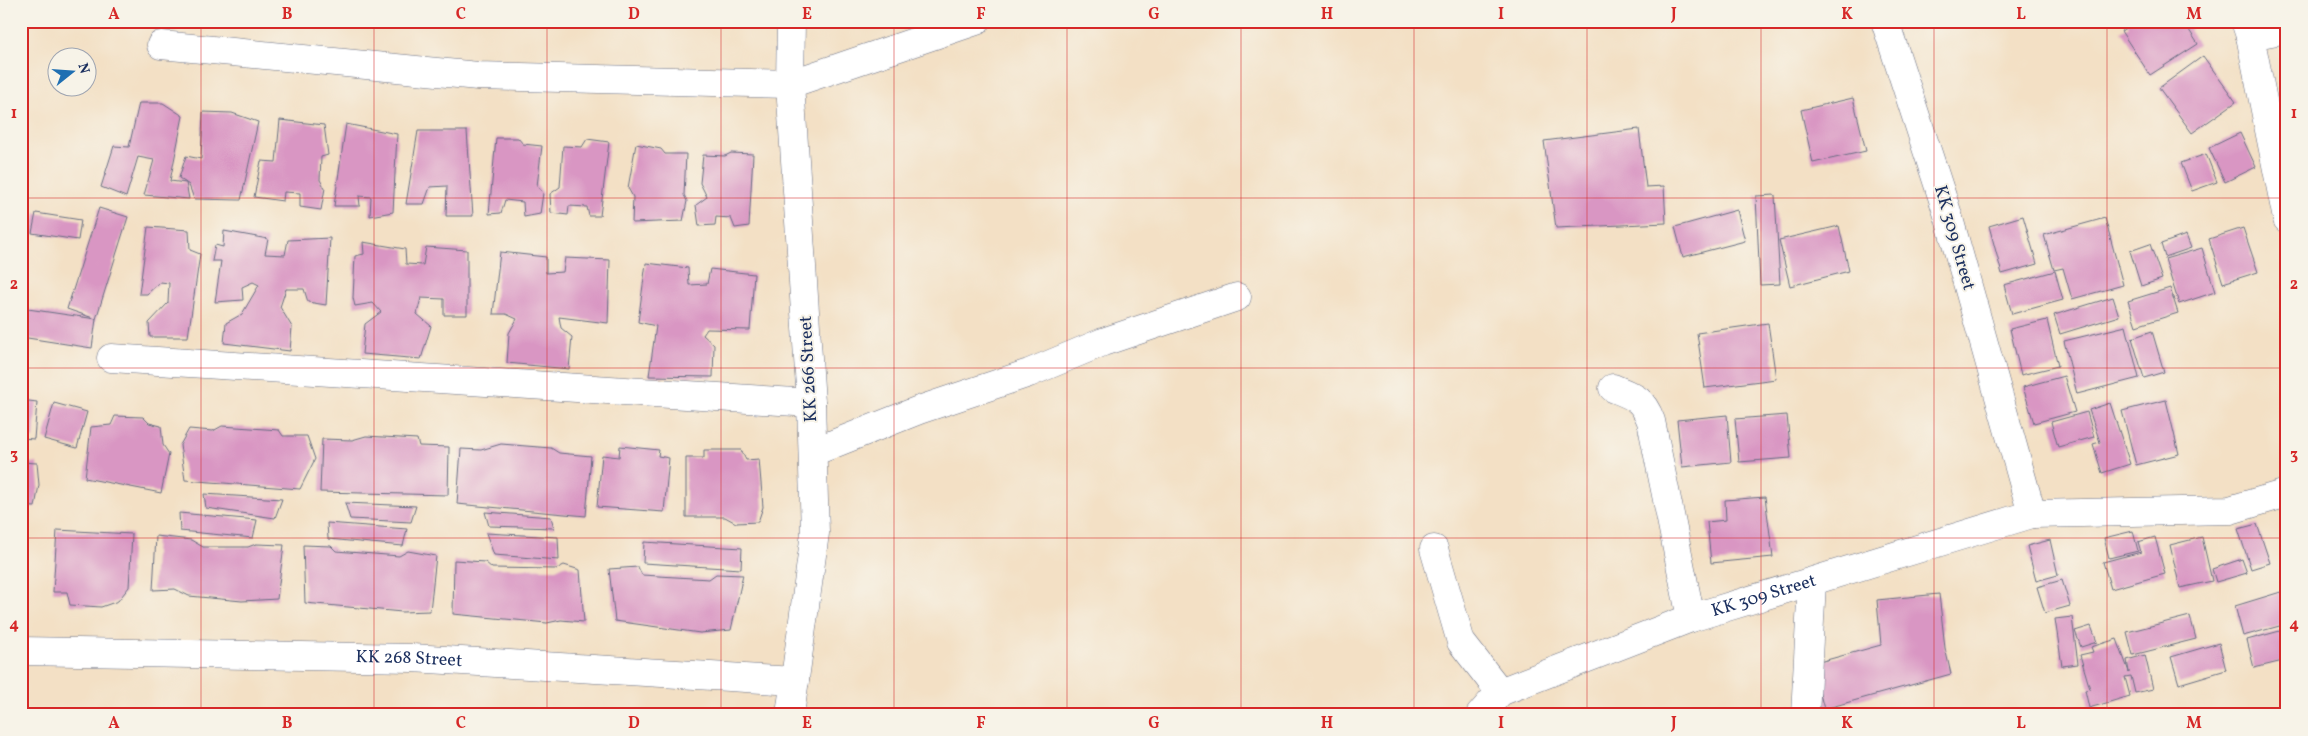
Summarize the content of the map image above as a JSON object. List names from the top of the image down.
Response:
{
  "streets": {
    "street": ["KK 309 Street", "KK 266 Street", "KK 268 Street"]
  },
  "crossings": [
    ["KK 266 Street", "KK 268 Street"]
  ],
  "north": "right",
  "grid": {
    "columns": [
      "A",
      "B",
      "C",
      "D",
      "E",
      "F",
      "G",
      "H",
      "I",
      "J",
      "K",
      "L",
      "M"
    ],
    "rows": [
      "1",
      "2",
      "3",
      "4"
    ]
  }
}
